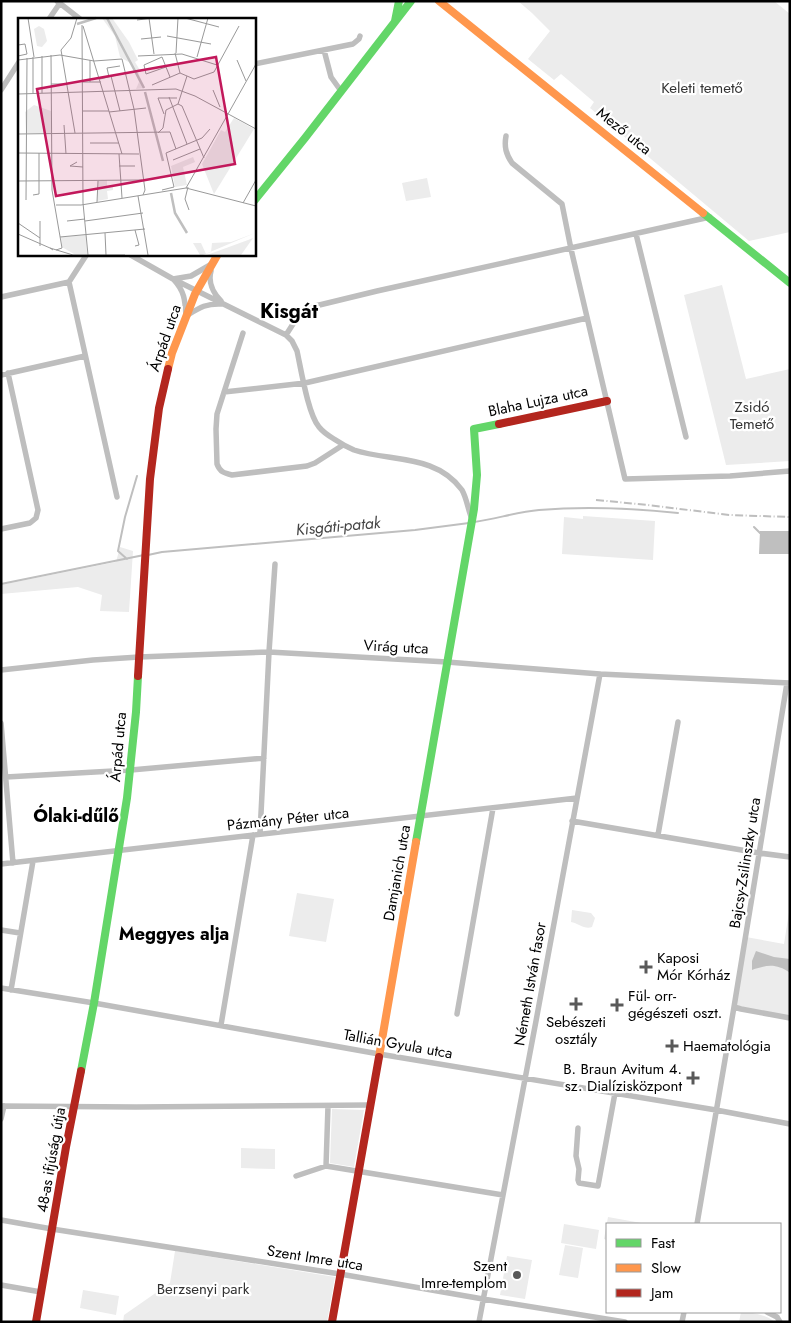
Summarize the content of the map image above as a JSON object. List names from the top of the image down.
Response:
{
  "streets": {
    "street": [
      "Mező utca",
      "Árpád utca",
      "Blaha Lujza utca",
      "Virág utca",
      "Pázmány Péter utca",
      "Bajcsy-Zsilinszky utca",
      "Damjanich utca",
      "Németh István fasor",
      "Tallián Gyula utca",
      "48-as ifjúság útja",
      "Szent Imre utca"
    ]
  },
  "crossings": [
    ["Árpád utca", "Virág utca"],
    ["Árpád utca", "Pázmány Péter utca"],
    ["Árpád utca", "Tallián Gyula utca"],
    ["Árpád utca", "48-as ifjúság útja"],
    ["Blaha Lujza utca", "Damjanich utca"],
    ["Virág utca", "Bajcsy-Zsilinszky utca"],
    ["Virág utca", "Damjanich utca"],
    ["Virág utca", "Németh István fasor"],
    ["Pázmány Péter utca", "Damjanich utca"],
    ["Pázmány Péter utca", "Németh István fasor"],
    ["Bajcsy-Zsilinszky utca", "Tallián Gyula utca"],
    ["Damjanich utca", "Tallián Gyula utca"],
    ["Damjanich utca", "Szent Imre utca"],
    ["Németh István fasor", "Tallián Gyula utca"],
    ["Németh István fasor", "Szent Imre utca"],
    ["Tallián Gyula utca", "48-as ifjúság útja"],
    ["48-as ifjúság útja", "Szent Imre utca"]
  ],
  "districts": ["Kisgát", "Ólaki-dűlő", "Meggyes alja"],
  "water": ["Kisgáti-patak"],
  "parks": ["Keleti temető", "Zsidó Temető", "Berzsenyi park"],
  "places": {
    "health": [
      "Kaposi Mór Kórház",
      "Sebészeti osztály",
      "Fül- orr- gégészeti oszt.",
      "Haematológia",
      "B. Braun Avitum 4. sz. Dialízisközpont"
    ],
    "other": ["Szent Imre-templom"]
  },
  "legend": ["Fast", "Slow", "Jam"]
}
